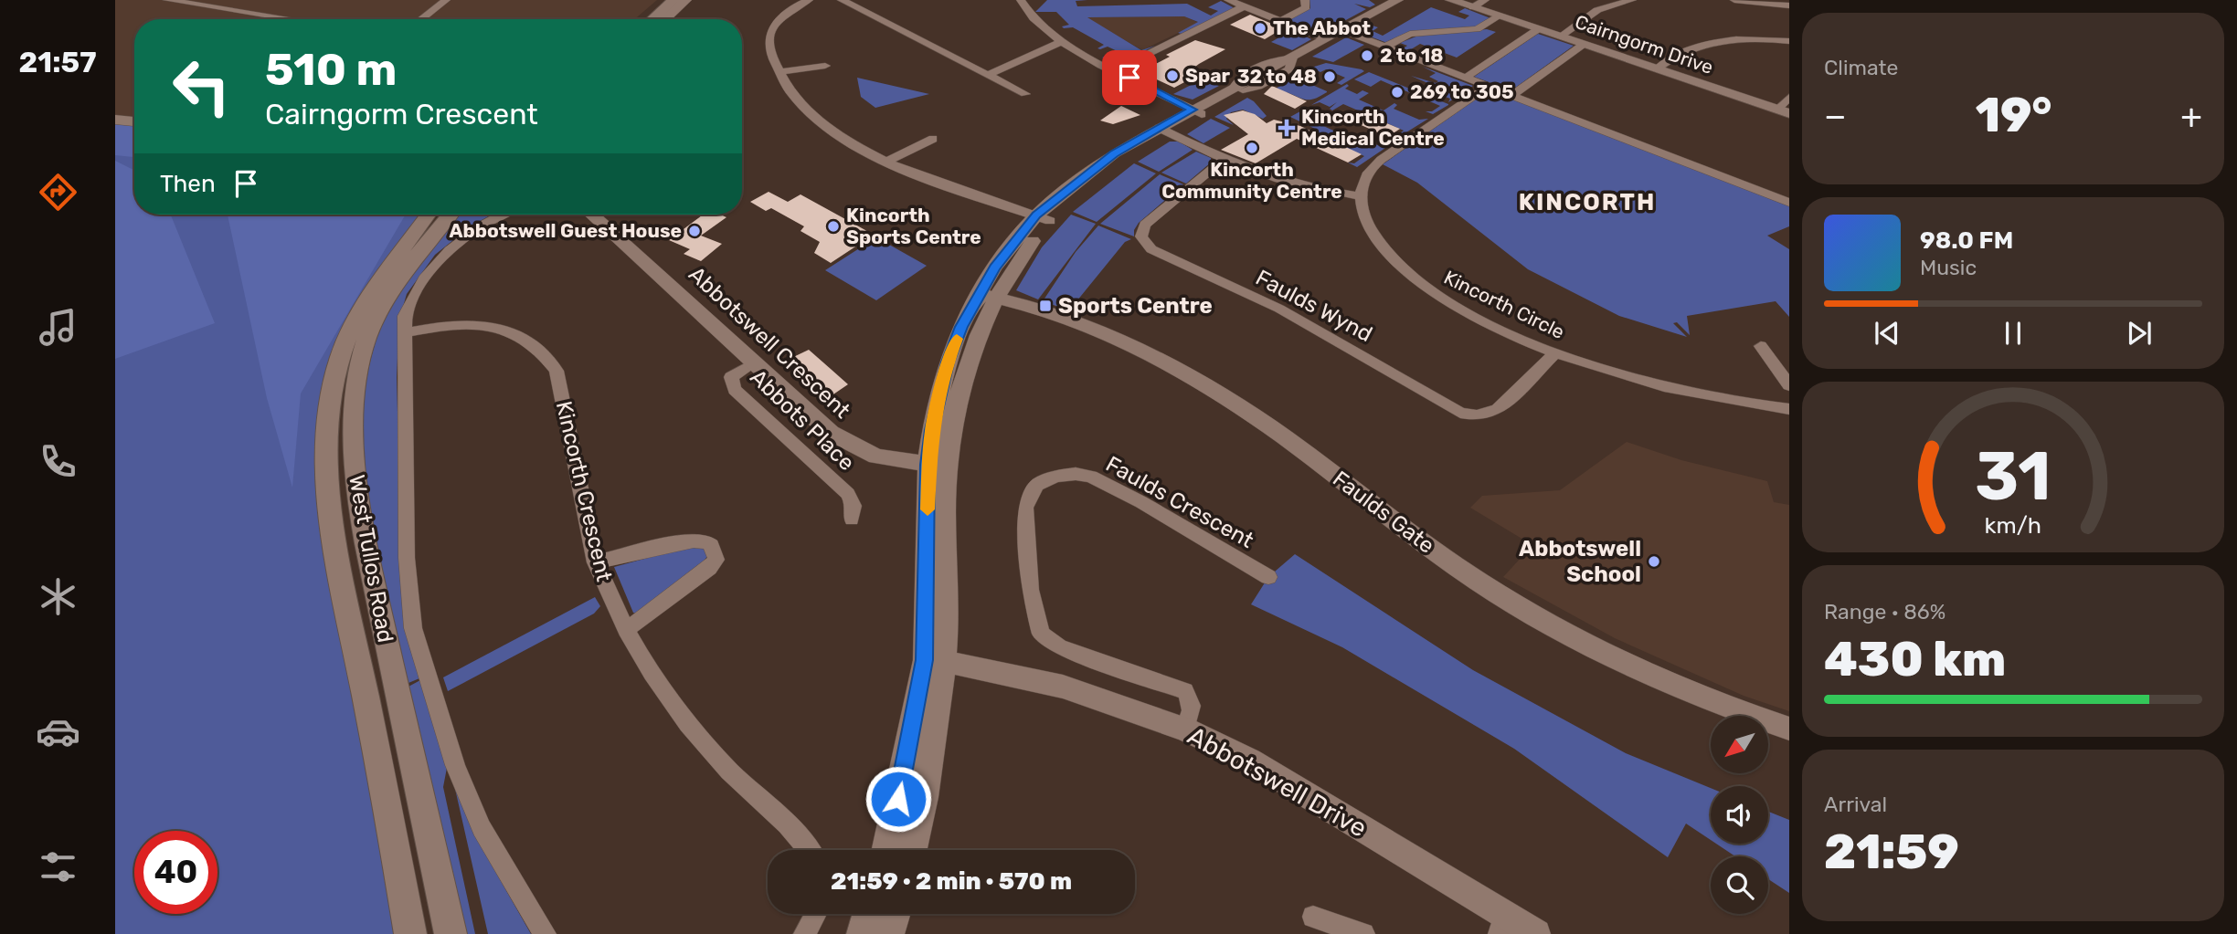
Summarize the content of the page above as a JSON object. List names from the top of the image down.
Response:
{
  "streets": {
    "main road": ["West Tullos Road"],
    "street": [
      "Cairngorm Drive",
      "Kincorth Circle",
      "Faulds Wynd",
      "Abbotswell Crescent",
      "Abbots Place",
      "Kincorth Crescent",
      "Faulds Crescent",
      "Faulds Gate",
      "Abbotswell Drive"
    ]
  },
  "crossings": [
    ["Kincorth Circle", "Faulds Wynd"],
    ["Abbotswell Crescent", "Abbots Place"],
    ["Faulds Crescent", "Abbotswell Drive"]
  ],
  "districts": ["KINCORTH"],
  "places": {
    "other": [
      "The Abbot",
      "2 to 18",
      "Spar",
      "32 to 48",
      "269 to 305",
      "Kincorth Community Centre",
      "Kincorth Sports Centre",
      "Abbotswell Guest House",
      "Abbotswell School"
    ],
    "health": ["Kincorth Medical Centre"],
    "transit": ["Sports Centre"]
  },
  "north": "bottom left",
  "page": {
    "tabs": "21:57",
    "tile": [
      "Climate",
      ["Range · 86%", "430 km"],
      ["Arrival", "21:59"]
    ],
    "turn": ["510 m", "Cairngorm Crescent"],
    "heat": ["−", "19°", "+"],
    "then": "Then",
    "song": ["98.0 FM", "Music"],
    "limit": "40",
    "trip": "21:59 · 2 min · 570 m",
    "gauge": ["31", "km/h"]
  }
}
